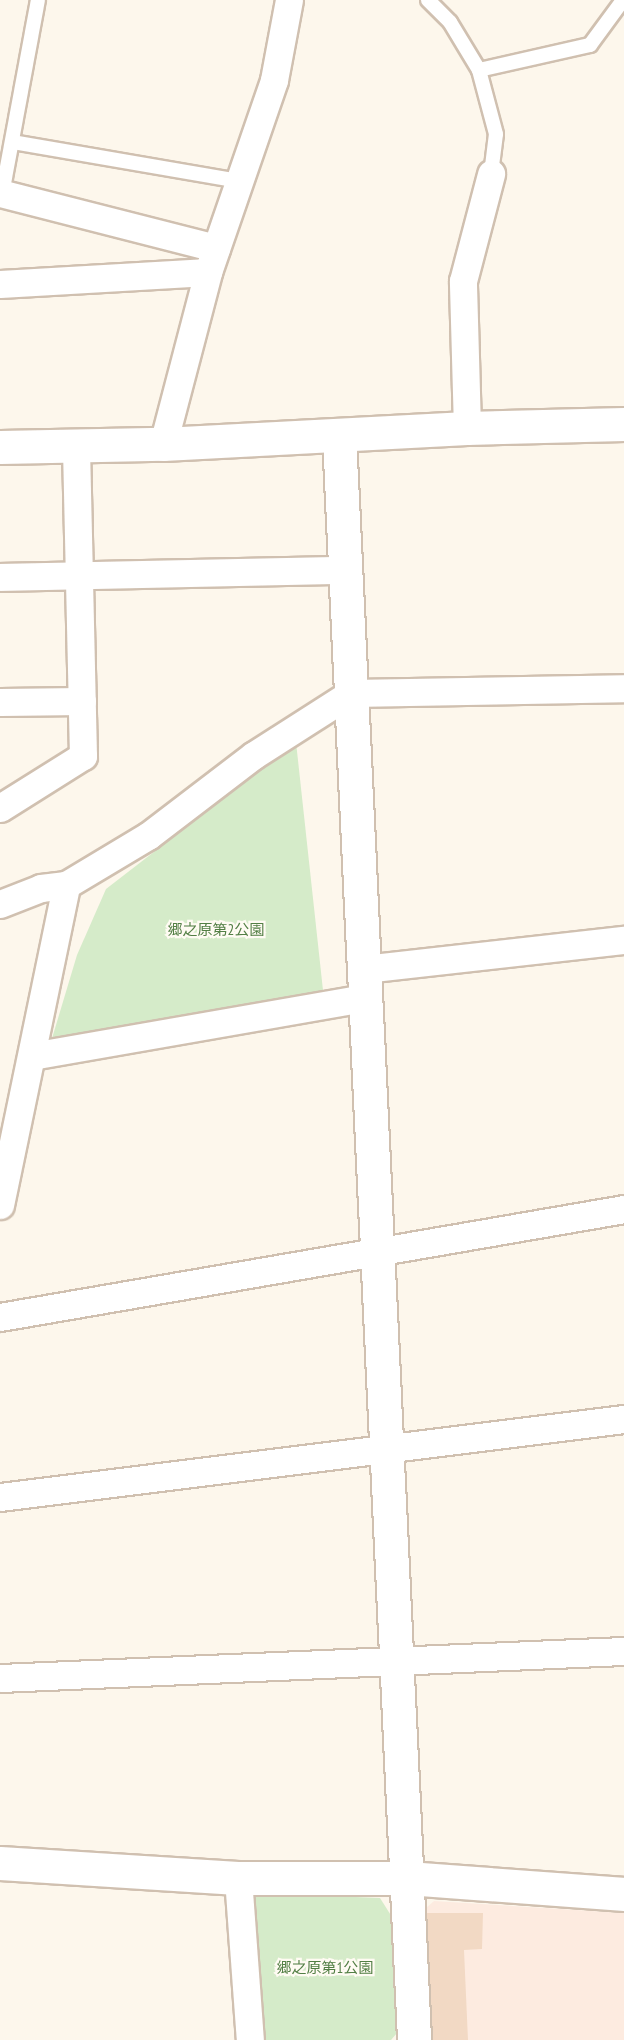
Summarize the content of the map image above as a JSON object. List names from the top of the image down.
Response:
{
  "parks": ["郷之原第2公園", "郷之原第1公園"]
}
